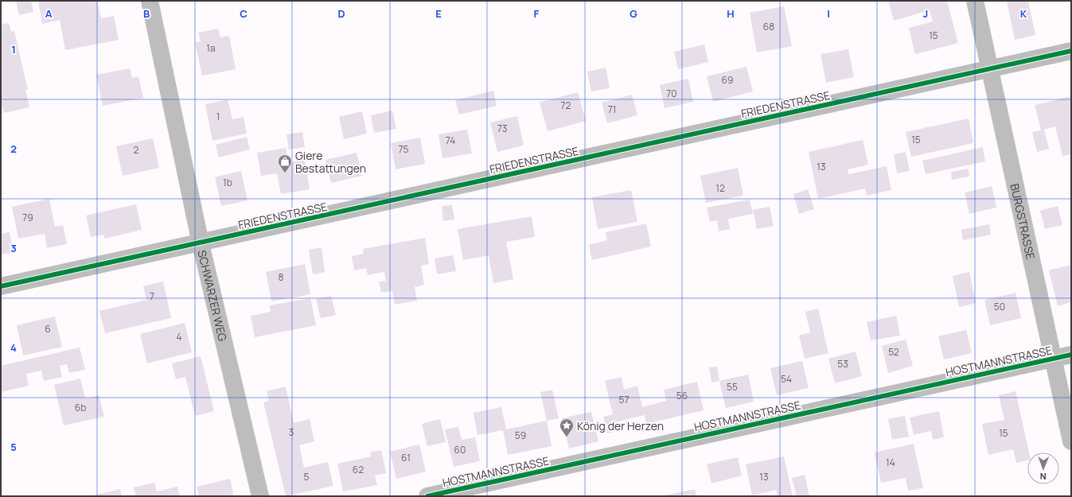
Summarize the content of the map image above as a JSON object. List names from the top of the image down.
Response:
{
  "streets": {
    "street": [
      "FRIEDENSTRASSE",
      "BURGSTRASSE",
      "SCHWARZER WEG",
      "HOSTMANNSTRASSE"
    ]
  },
  "crossings": [
    ["FRIEDENSTRASSE", "BURGSTRASSE"],
    ["FRIEDENSTRASSE", "SCHWARZER WEG"],
    ["BURGSTRASSE", "HOSTMANNSTRASSE"]
  ],
  "places": {
    "shop": ["Giere Bestattungen"],
    "place": ["König der Herzen"]
  },
  "house_numbers": [
    "68",
    "15",
    "1a",
    "69",
    "70",
    "72",
    "71",
    "1",
    "73",
    "15",
    "74",
    "75",
    "2",
    "13",
    "1b",
    "12",
    "79",
    "8",
    "7",
    "50",
    "6",
    "4",
    "52",
    "53",
    "54",
    "55",
    "56",
    "57",
    "6b",
    "3",
    "15",
    "59",
    "60",
    "61",
    "14",
    "62",
    "5",
    "13"
  ],
  "north": "bottom",
  "grid": {
    "columns": [
      "A",
      "B",
      "C",
      "D",
      "E",
      "F",
      "G",
      "H",
      "I",
      "J",
      "K"
    ],
    "rows": [
      "1",
      "2",
      "3",
      "4",
      "5"
    ]
  }
}
